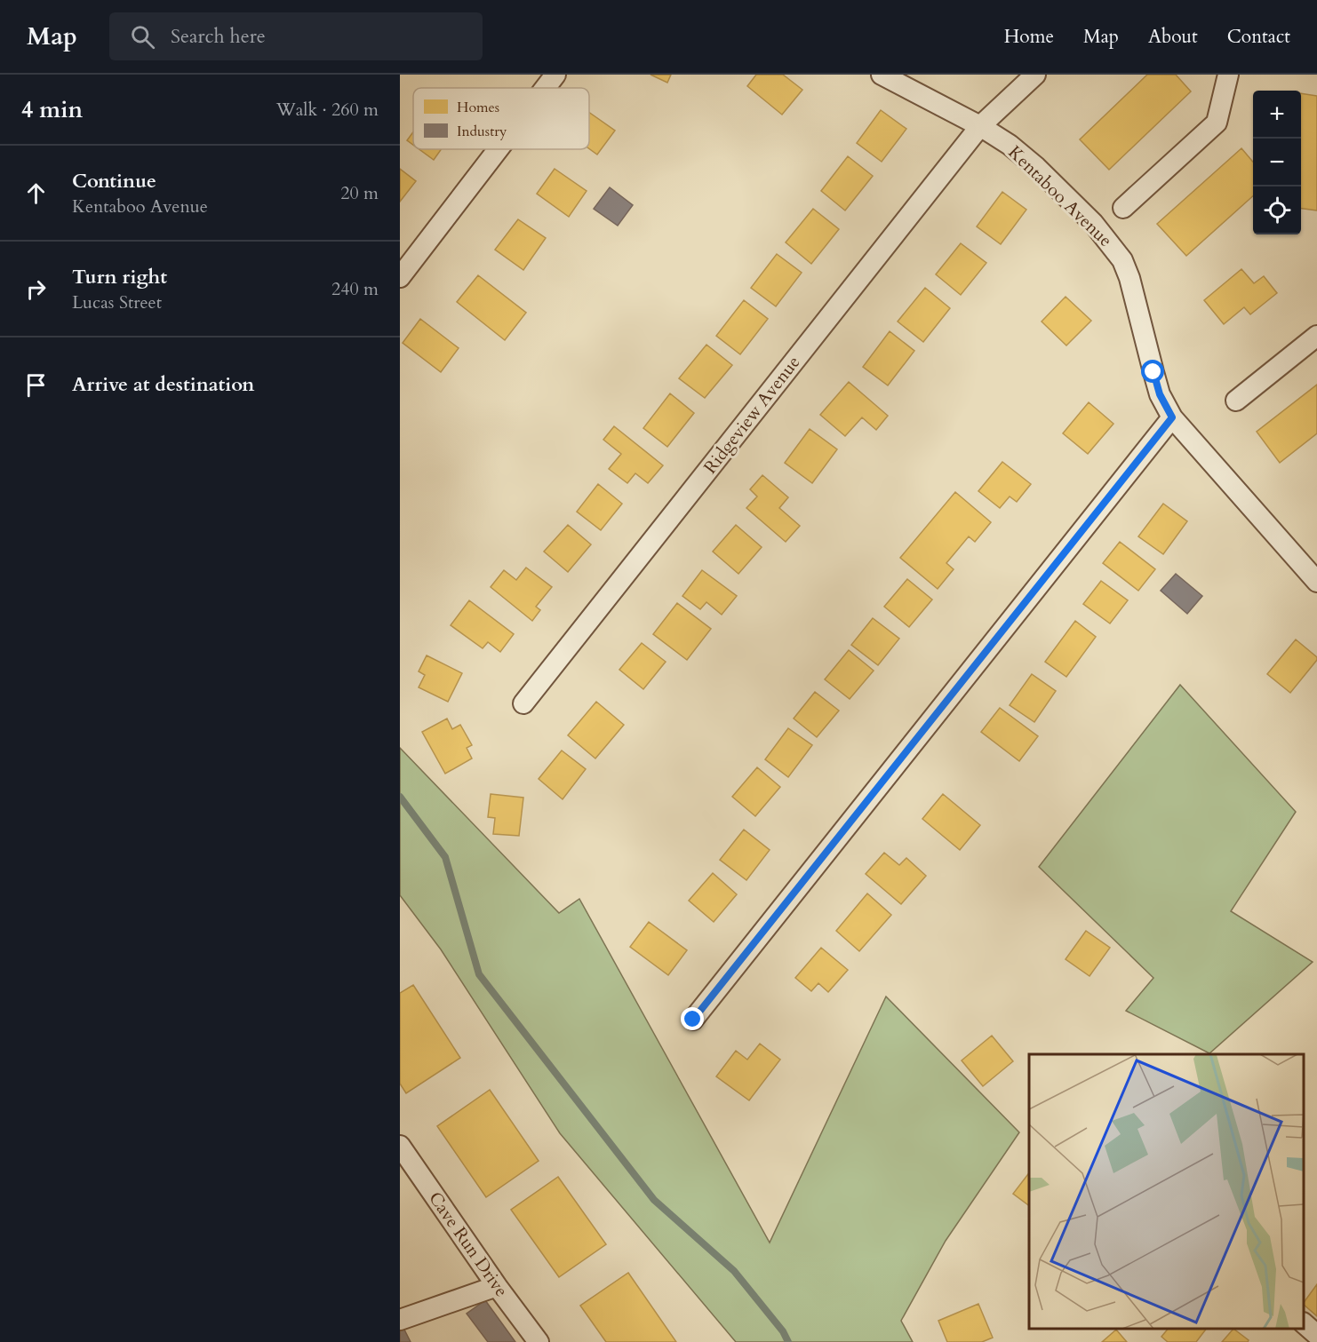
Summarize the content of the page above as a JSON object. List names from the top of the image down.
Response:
{
  "streets": {
    "street": ["Kentaboo Avenue", "Ridgeview Avenue", "Cave Run Drive"]
  },
  "crossings": [
    ["Kentaboo Avenue", "Ridgeview Avenue"]
  ],
  "legend": ["Homes", "Industry"],
  "page": {
    "header": "Map",
    "search": "Search here",
    "nav": [
      "Home",
      "Map",
      "About",
      "Contact"
    ],
    "heading": ["4 min", "Walk · 260 m"],
    "map_buttons": ["+", "−"],
    "list": [
      ["Continue", "Kentaboo Avenue", "20 m"],
      ["Turn right", "Lucas Street", "240 m"],
      "Arrive at destination"
    ]
  }
}
